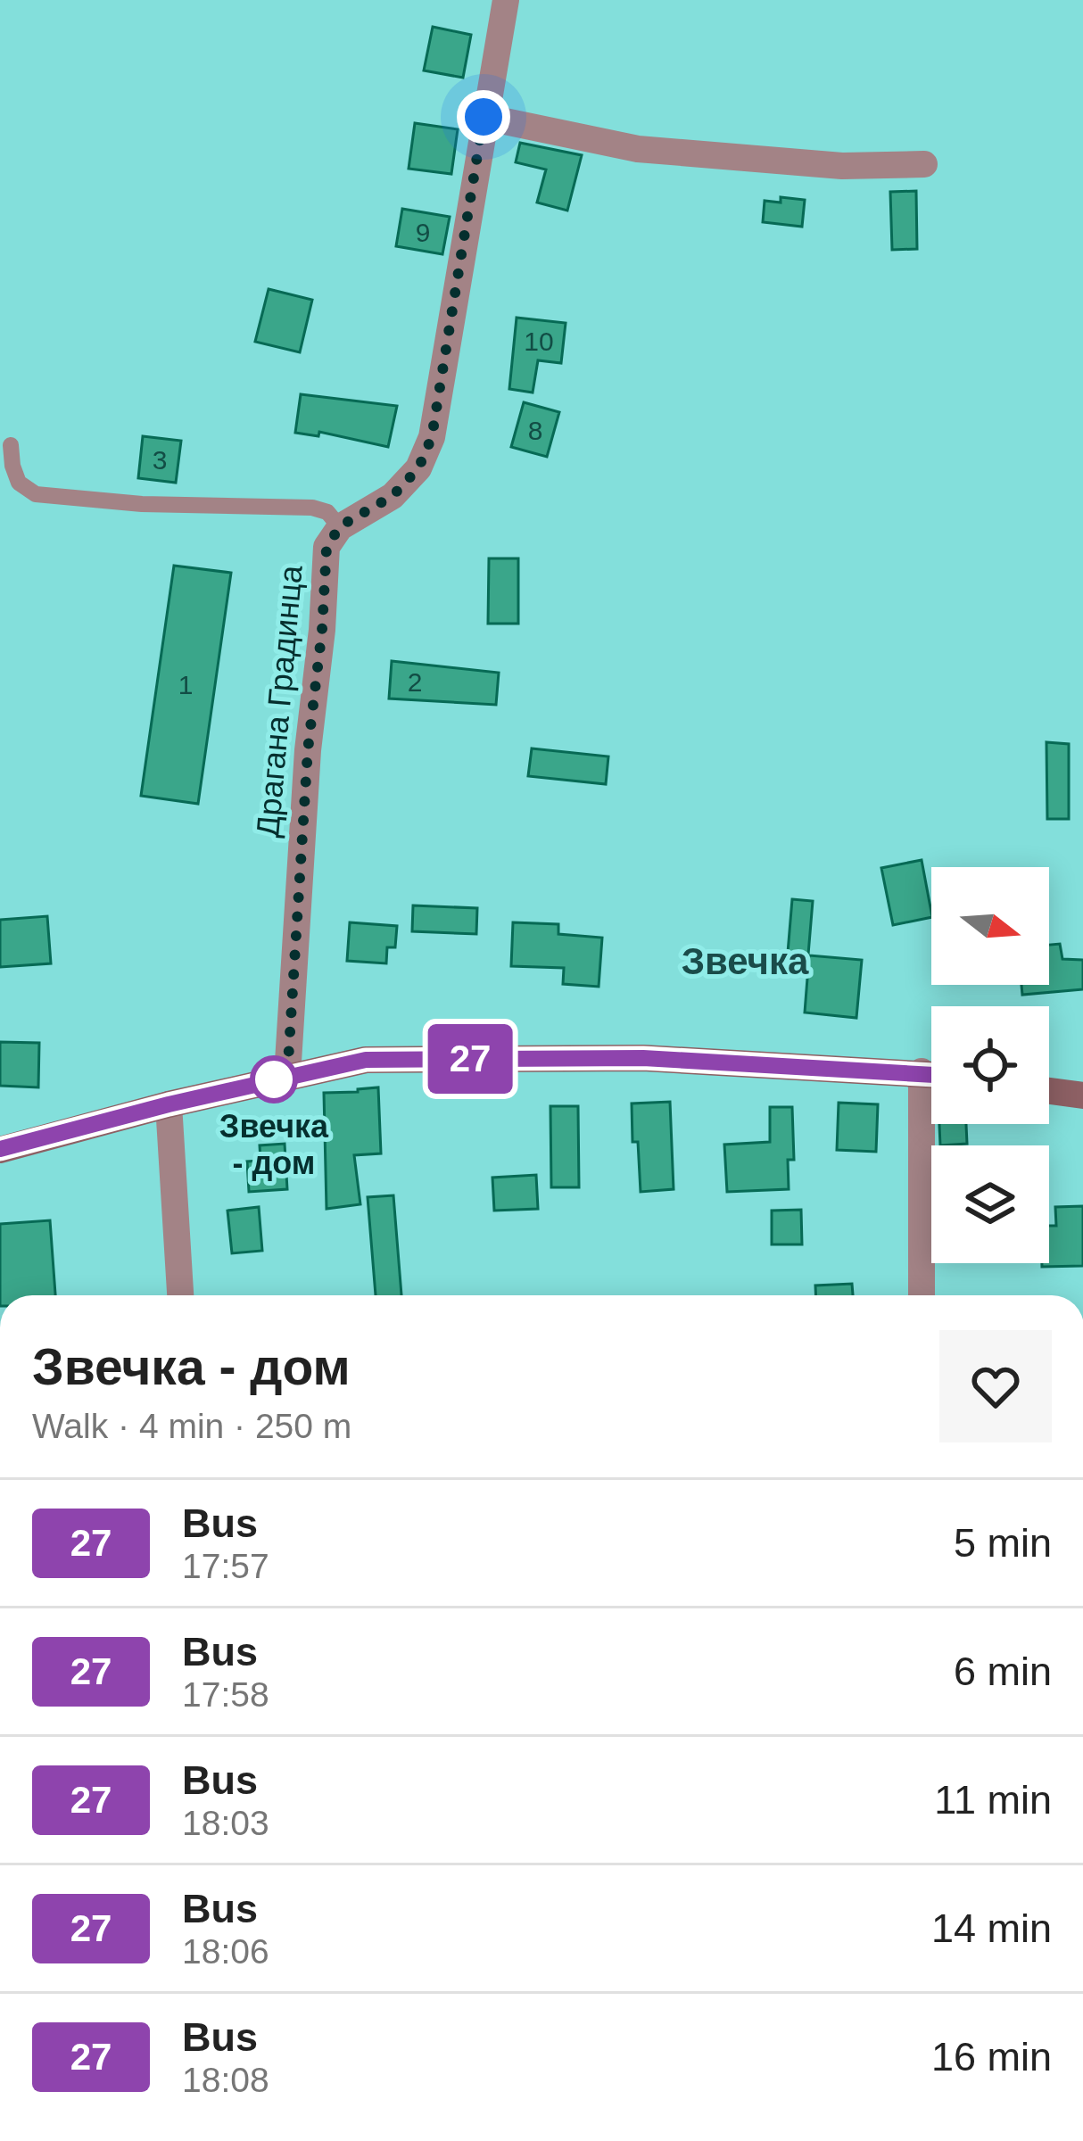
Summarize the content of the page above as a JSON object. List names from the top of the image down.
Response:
{
  "streets": {
    "street": ["Драгана Градинца"]
  },
  "districts": ["Звечка"],
  "places": ["Звечка - дом"],
  "lines": ["bus line 27"],
  "house_numbers": [
    "9",
    "10",
    "8",
    "3",
    "2",
    "1"
  ],
  "north": "right",
  "page": {
    "on_map": "27",
    "heading": ["Звечка - дом", "Walk · 4 min · 250 m"],
    "list": [
      {
        "mark": "27",
        "name": "Bus",
        "note": "17:57",
        "value": "5 min"
      },
      {
        "mark": "27",
        "name": "Bus",
        "note": "17:58",
        "value": "6 min"
      },
      {
        "mark": "27",
        "name": "Bus",
        "note": "18:03",
        "value": "11 min"
      },
      {
        "mark": "27",
        "name": "Bus",
        "note": "18:06",
        "value": "14 min"
      },
      {
        "mark": "27",
        "name": "Bus",
        "note": "18:08",
        "value": "16 min"
      }
    ]
  }
}
